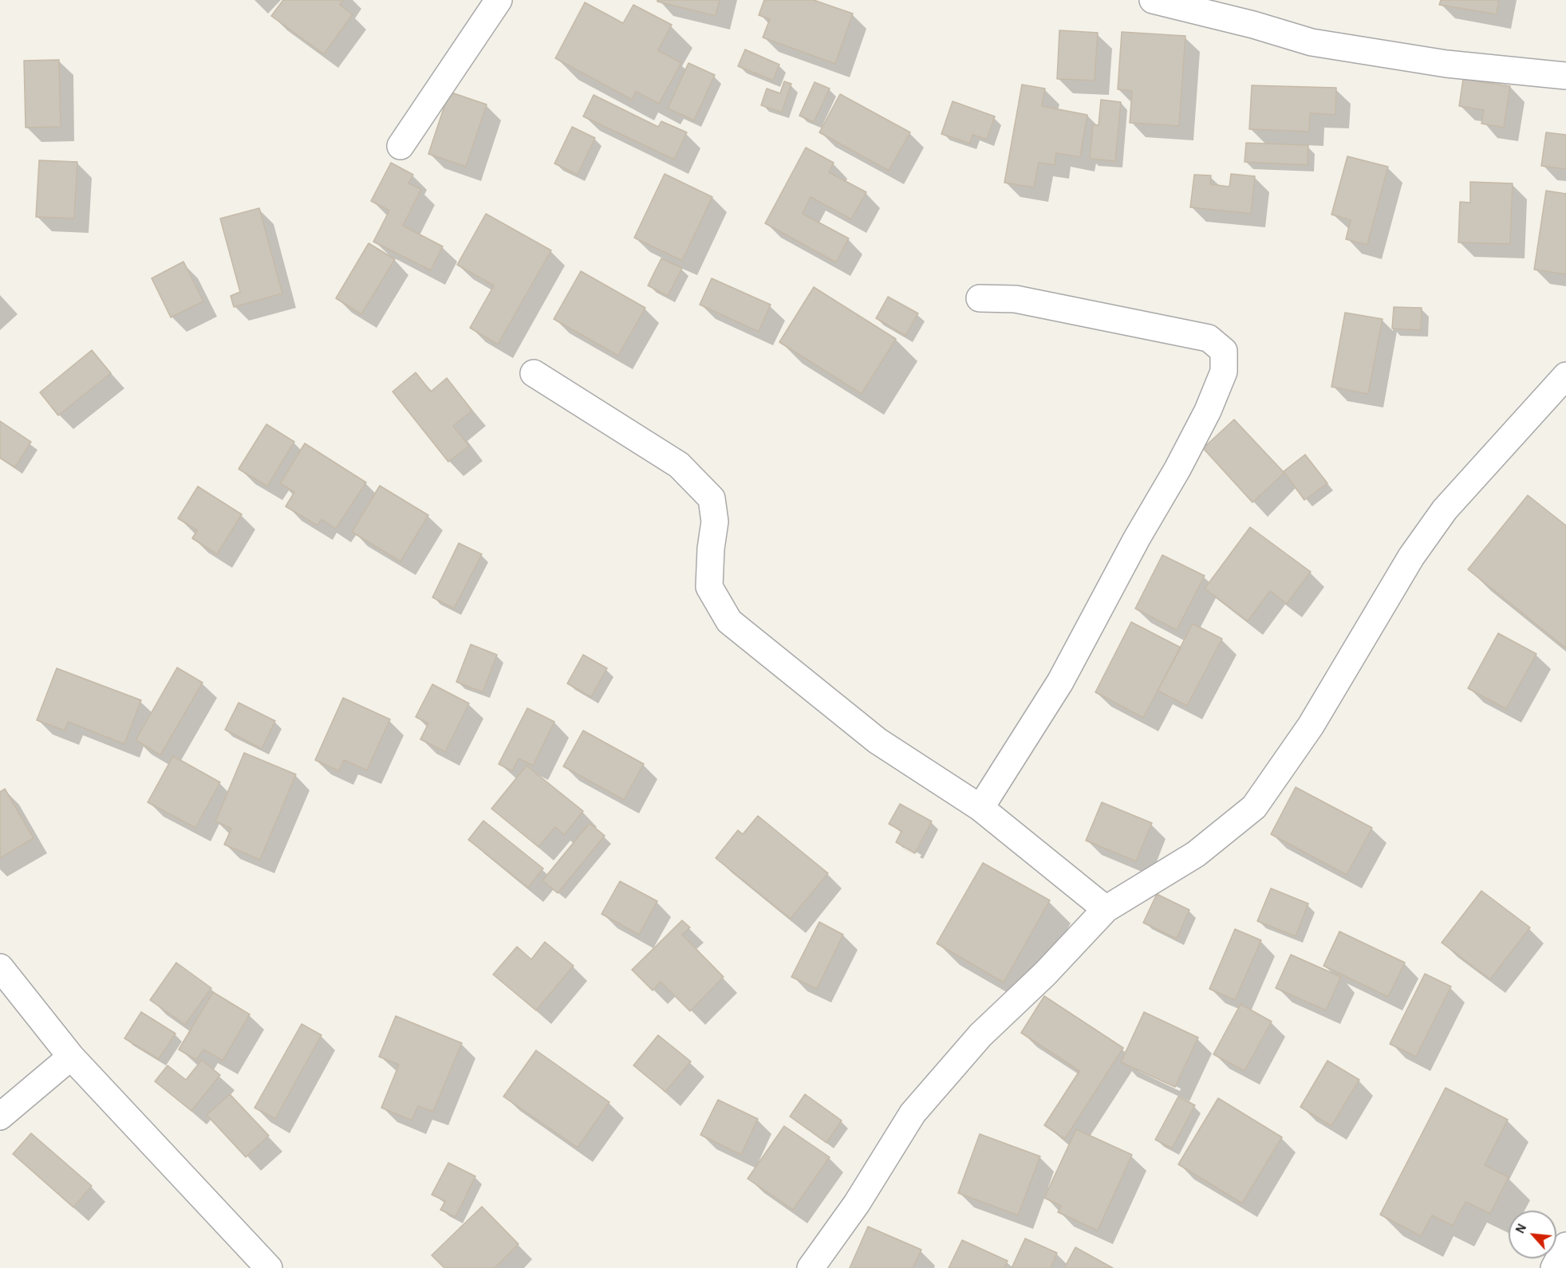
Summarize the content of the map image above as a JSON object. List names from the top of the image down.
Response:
{
  "north": "top left"
}
